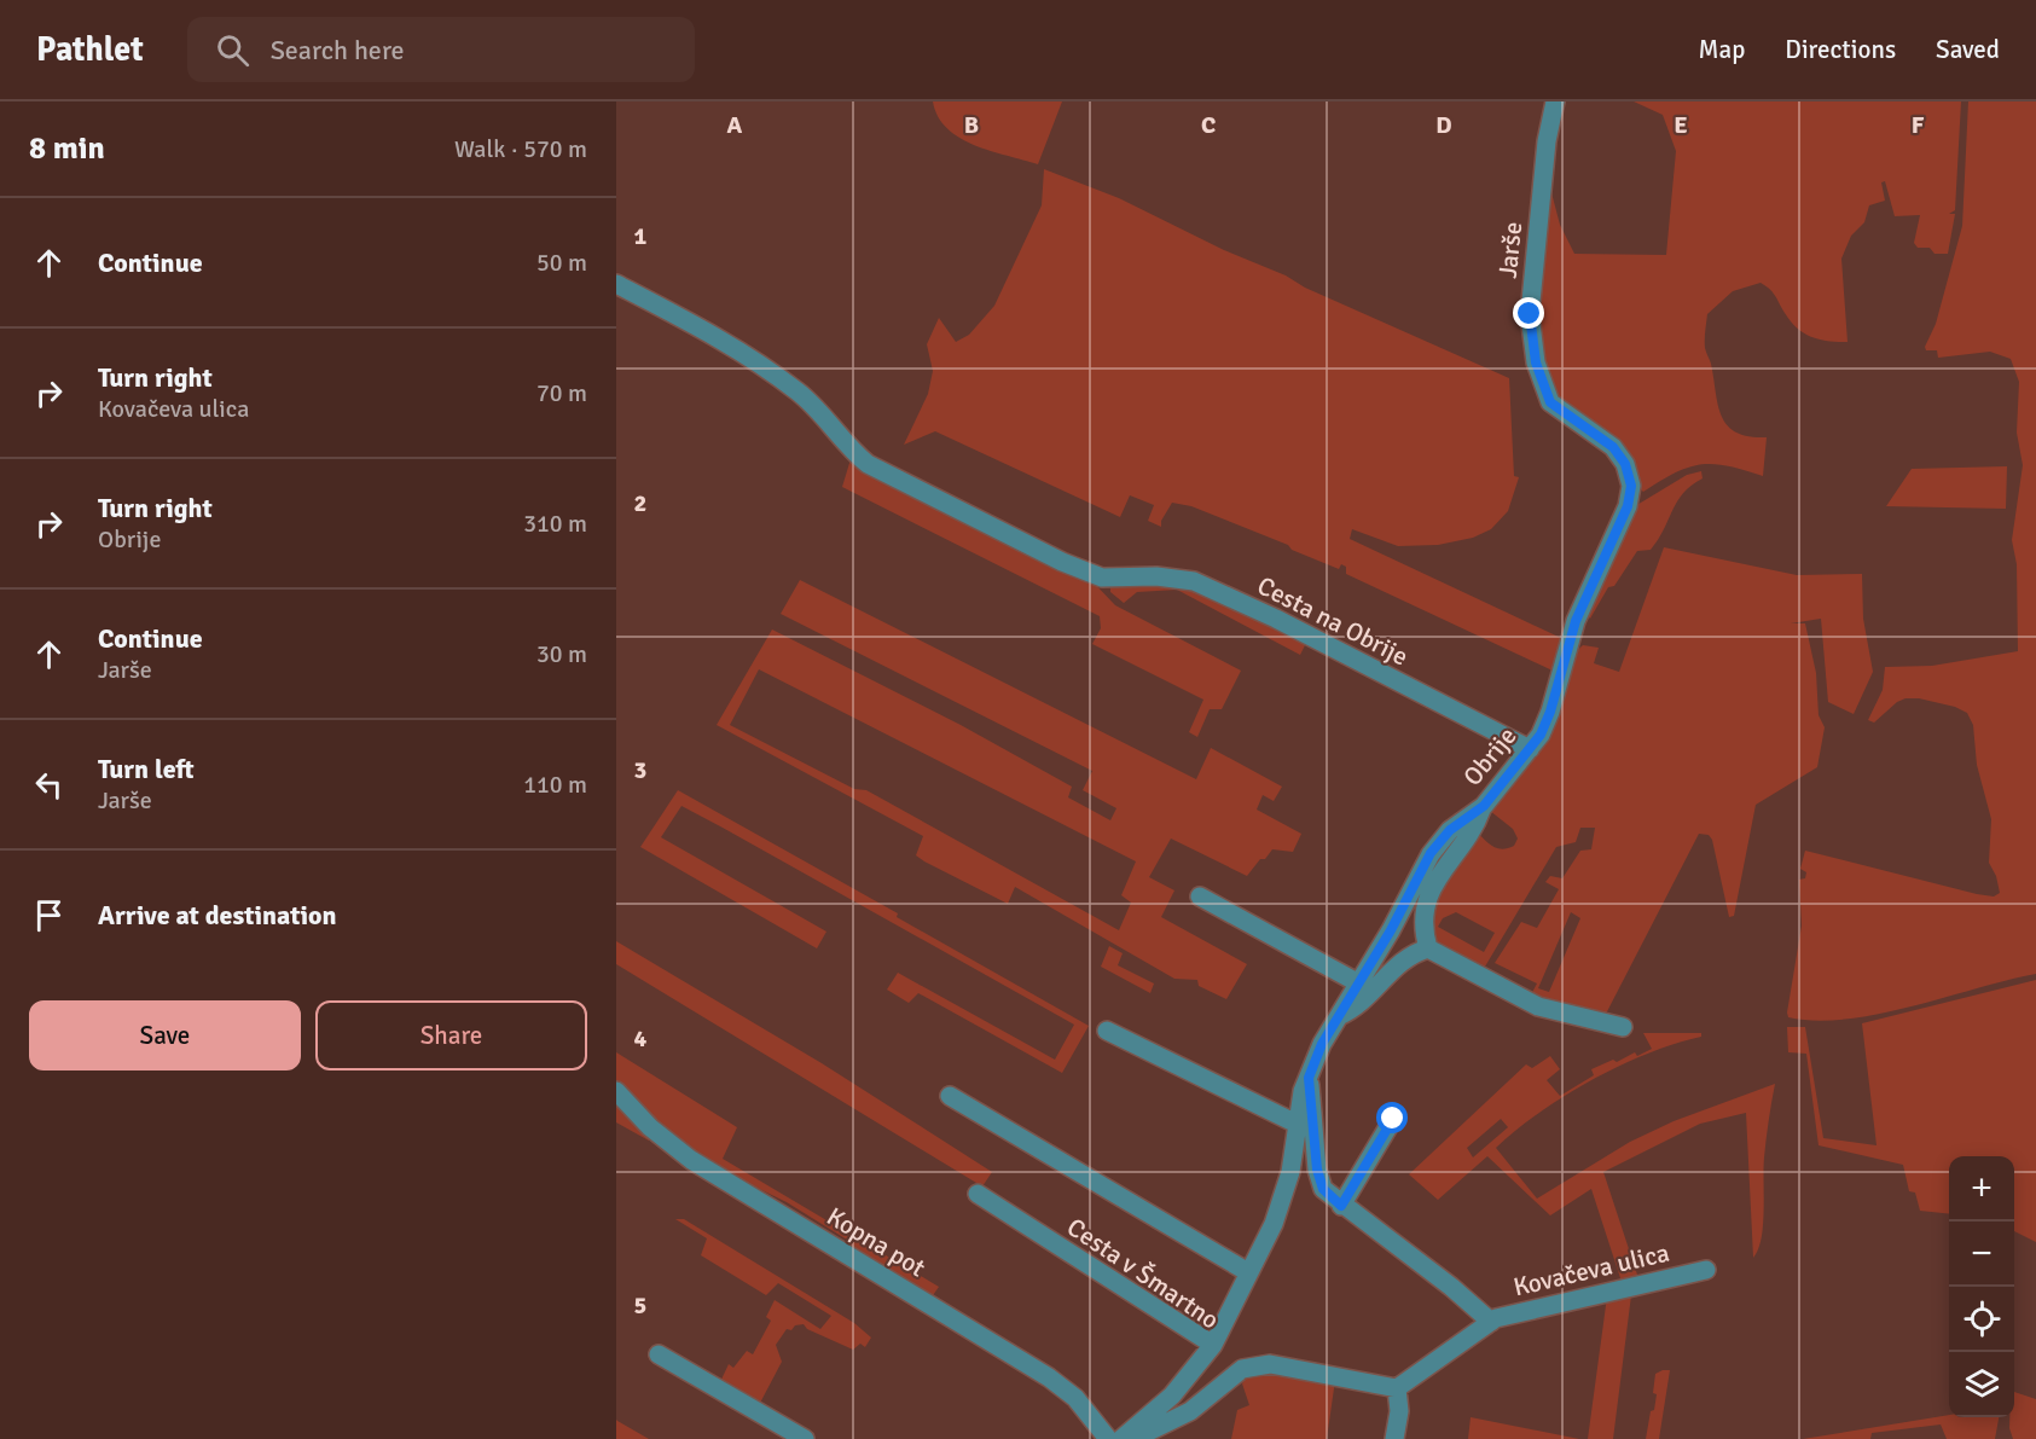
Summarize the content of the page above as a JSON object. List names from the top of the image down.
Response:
{
  "streets": {
    "street": [
      "Jarše",
      "Cesta na Obrije",
      "Obrije",
      "Kopna pot",
      "Kovačeva ulica",
      "Cesta v Šmartno"
    ]
  },
  "crossings": [
    ["Jarše", "Obrije"],
    ["Cesta na Obrije", "Obrije"],
    ["Obrije", "Kovačeva ulica"],
    ["Obrije", "Cesta v Šmartno"]
  ],
  "page": {
    "header": "Pathlet",
    "search": "Search here",
    "nav": ["Map", "Directions", "Saved"],
    "heading": ["8 min", "Walk · 570 m"],
    "list": [
      ["Continue", "50 m"],
      ["Turn right", "Kovačeva ulica", "70 m"],
      ["Turn right", "Obrije", "310 m"],
      ["Continue", "Jarše", "30 m"],
      ["Turn left", "Jarše", "110 m"],
      "Arrive at destination"
    ],
    "buttons": ["Save", "Share"],
    "map_buttons": ["+", "−"]
  },
  "grid": {
    "columns": [
      "A",
      "B",
      "C",
      "D",
      "E",
      "F"
    ],
    "rows": [
      "1",
      "2",
      "3",
      "4",
      "5"
    ]
  }
}
